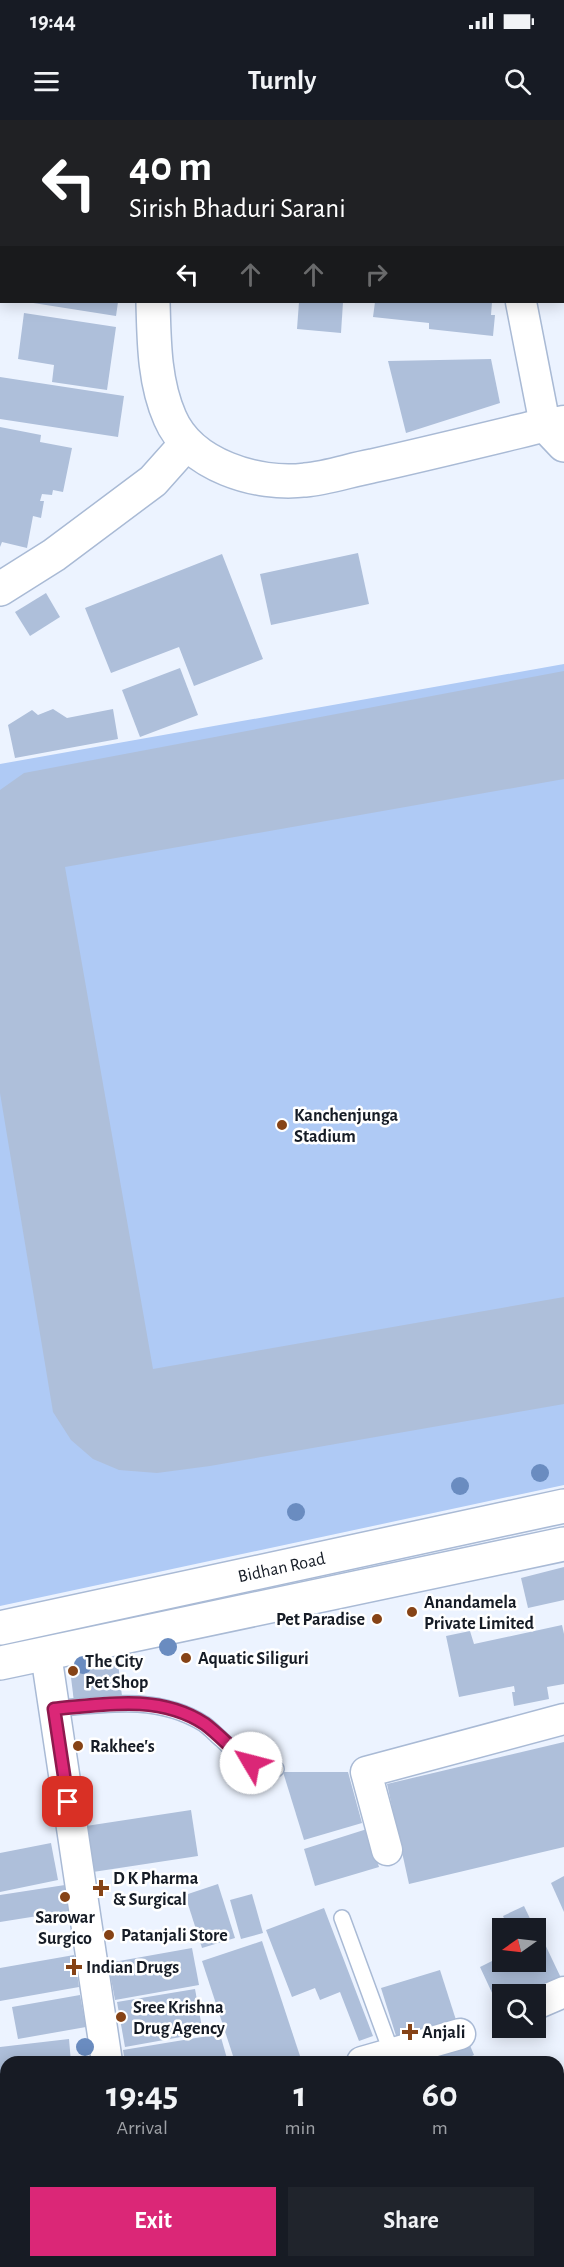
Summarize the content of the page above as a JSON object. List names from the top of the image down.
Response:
{
  "streets": {
    "main road": ["Bidhan Road"]
  },
  "places": {
    "other": [
      "Kanchenjunga Stadium",
      "Anandamela Private Limited",
      "Pet Paradise",
      "Aquatic Siliguri",
      "The City Pet Shop",
      "Rakhee's",
      "Sarowar Surgico",
      "Patanjali Store",
      "Sree Krishna Drug Agency"
    ],
    "health": ["D K Pharma & Surgical", "Indian Drugs", "Anjali"]
  },
  "north": "left",
  "page": {
    "status": "19:44",
    "header": "Turnly",
    "turn": ["40 m", "Sirish Bhaduri Sarani"],
    "eta": [
      "19:45",
      "Arrival",
      "1",
      "min",
      "60",
      "m"
    ],
    "buttons": ["Exit", "Share"]
  }
}
